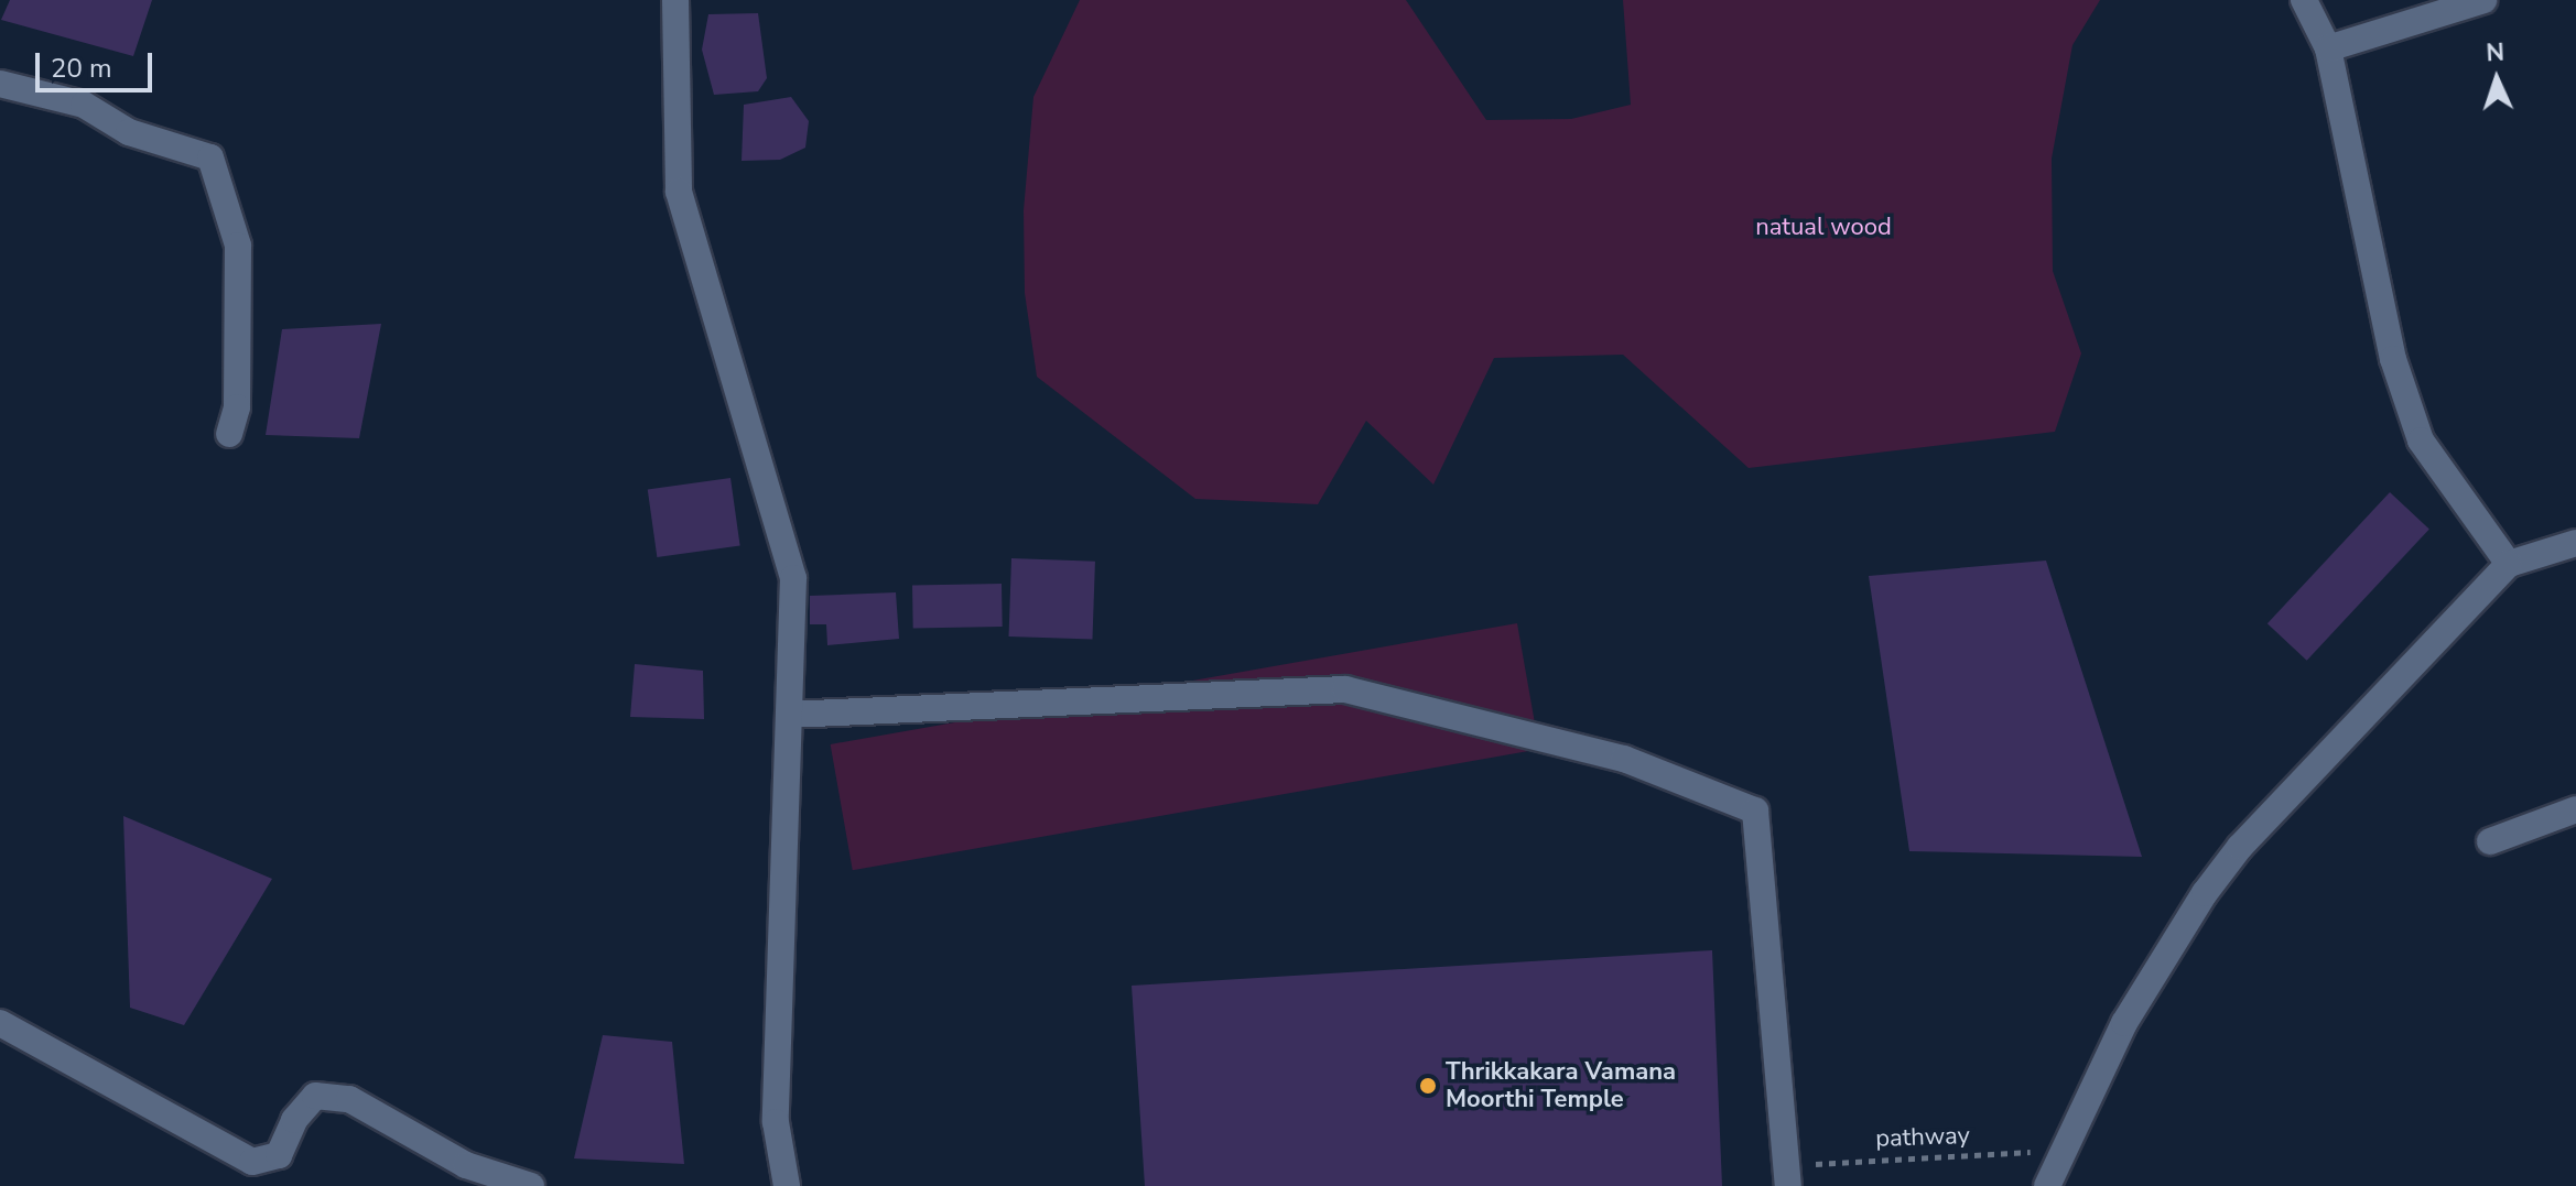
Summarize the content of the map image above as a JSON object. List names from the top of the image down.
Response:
{
  "streets": {
    "path": ["pathway"]
  },
  "parks": ["natual wood"],
  "places": ["Thrikkakara Vamana Moorthi Temple"],
  "scale_bar": "20 m",
  "north": "top"
}
